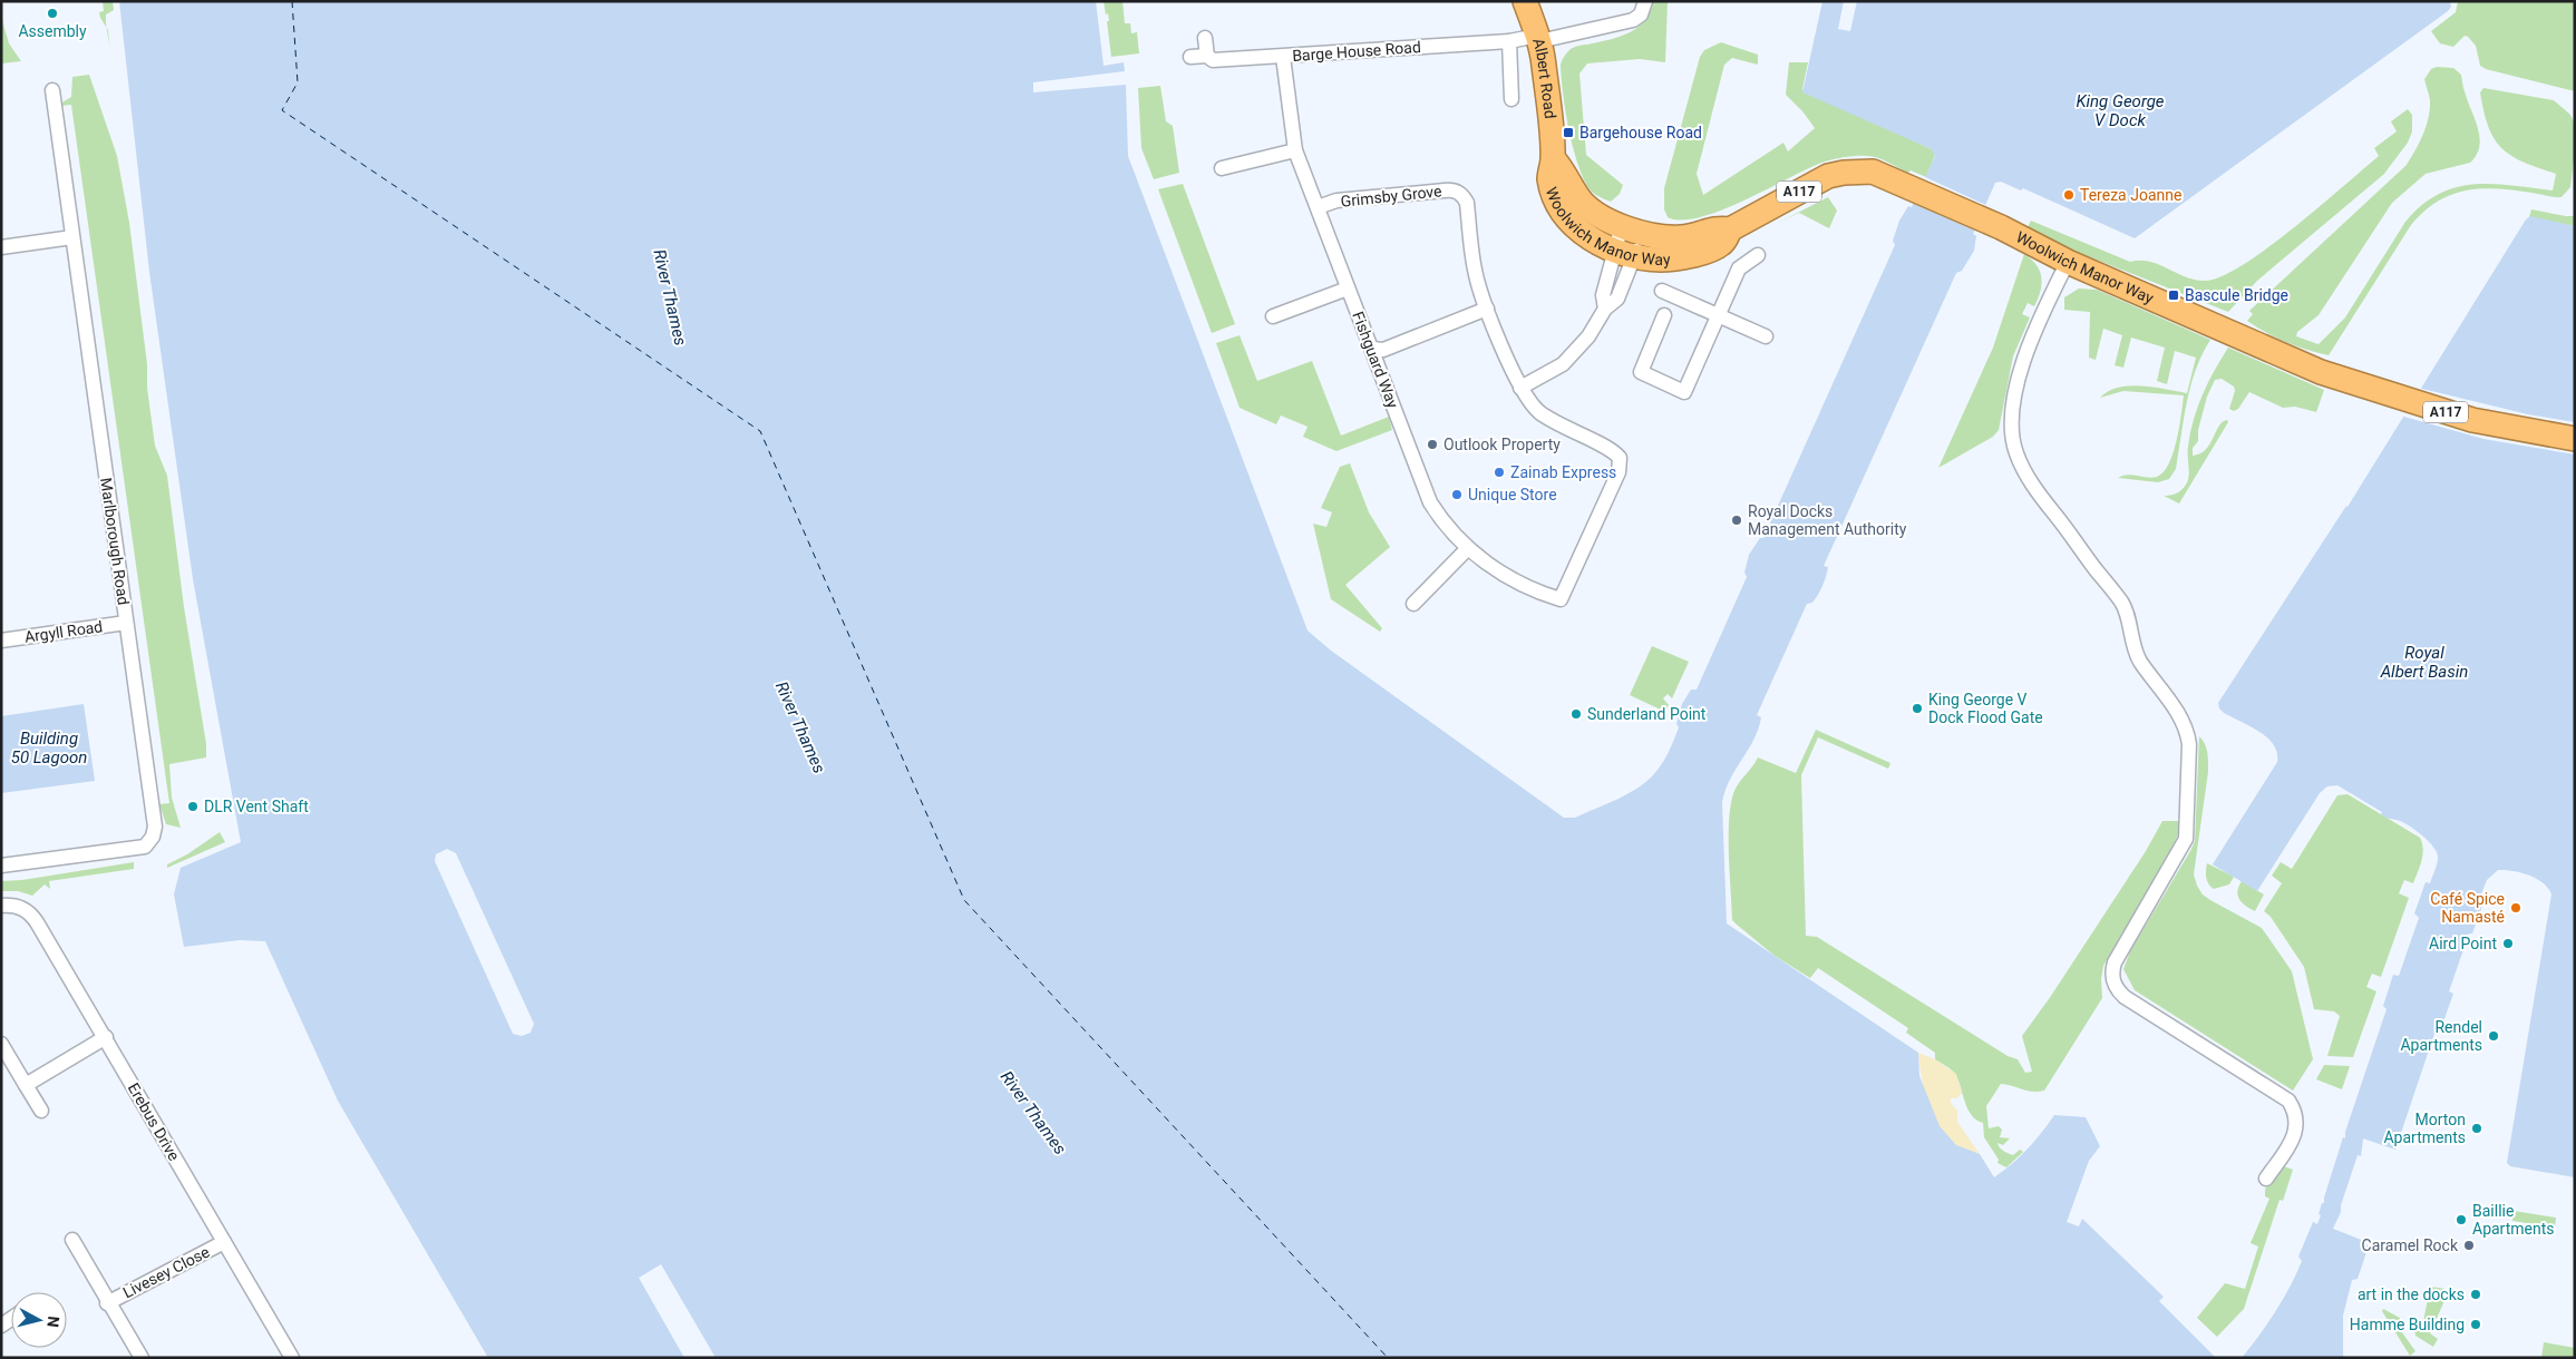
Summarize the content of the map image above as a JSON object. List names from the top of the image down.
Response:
{
  "streets": {
    "highway": ["Albert Road", "A117", "Woolwich Manor Way"],
    "street": [
      "Barge House Road",
      "Grimsby Grove",
      "Fishguard Way",
      "Marlborough Road",
      "Argyll Road",
      "Erebus Drive",
      "Livesey Close"
    ]
  },
  "crossings": [
    ["Barge House Road", "Albert Road"],
    ["Barge House Road", "Fishguard Way"],
    ["Albert Road", "Woolwich Manor Way"],
    ["Grimsby Grove", "Fishguard Way"],
    ["Marlborough Road", "Argyll Road"],
    ["Erebus Drive", "Livesey Close"]
  ],
  "water": [
    "King George V Dock",
    "River Thames",
    "Royal Albert Basin",
    "Building 50 Lagoon"
  ],
  "places": {
    "other": [
      "Assembly",
      "Tereza Joanne",
      "Outlook Property",
      "Zainab Express",
      "Unique Store",
      "Royal Docks Management Authority",
      "King George V Dock Flood Gate",
      "Sunderland Point",
      "DLR Vent Shaft",
      "Café Spice Namasté",
      "Aird Point",
      "Rendel Apartments",
      "Morton Apartments",
      "Baillie Apartments",
      "Caramel Rock",
      "art in the docks",
      "Hamme Building"
    ],
    "transit": ["Bargehouse Road", "Bascule Bridge"]
  },
  "north": "right"
}
